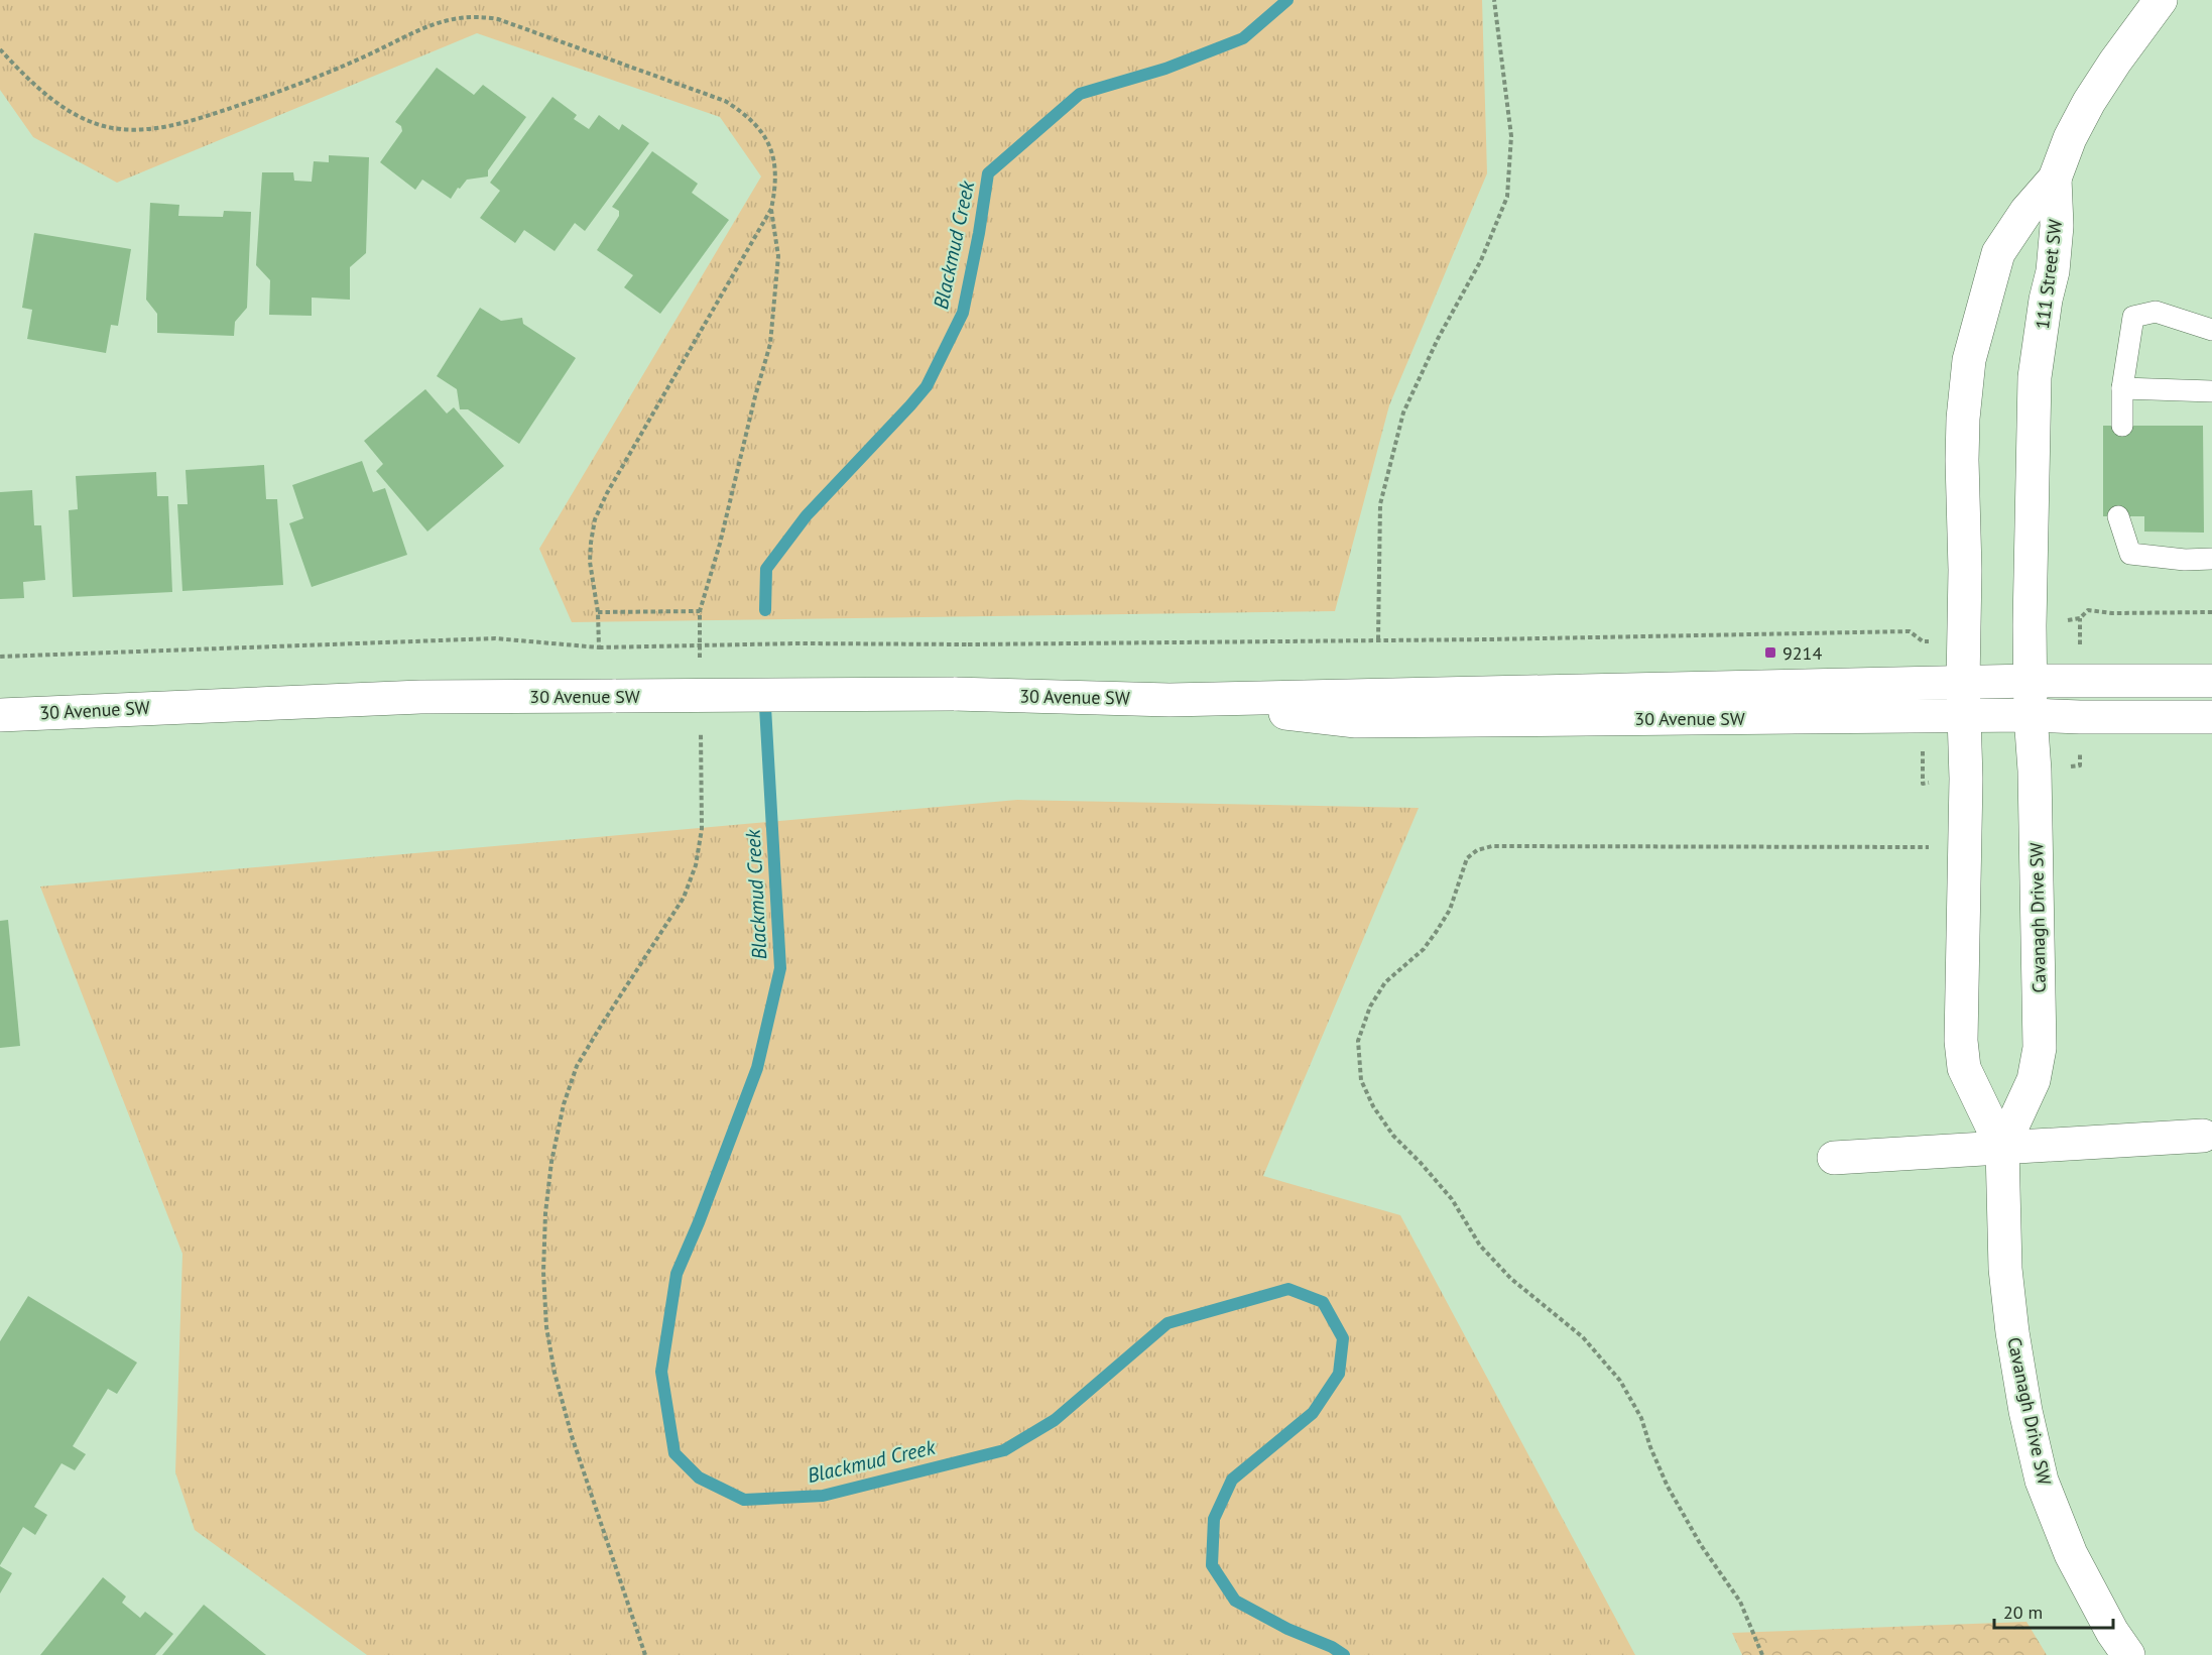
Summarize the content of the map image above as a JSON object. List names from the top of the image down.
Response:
{
  "streets": {
    "main road": ["111 Street SW", "30 Avenue SW", "Cavanagh Drive SW"]
  },
  "crossings": [
    ["111 Street SW", "30 Avenue SW"],
    ["111 Street SW", "Cavanagh Drive SW"],
    ["30 Avenue SW", "Cavanagh Drive SW"]
  ],
  "water": ["Blackmud Creek"],
  "places": {
    "transit": ["9214"]
  },
  "scale_bar": "20 m"
}
